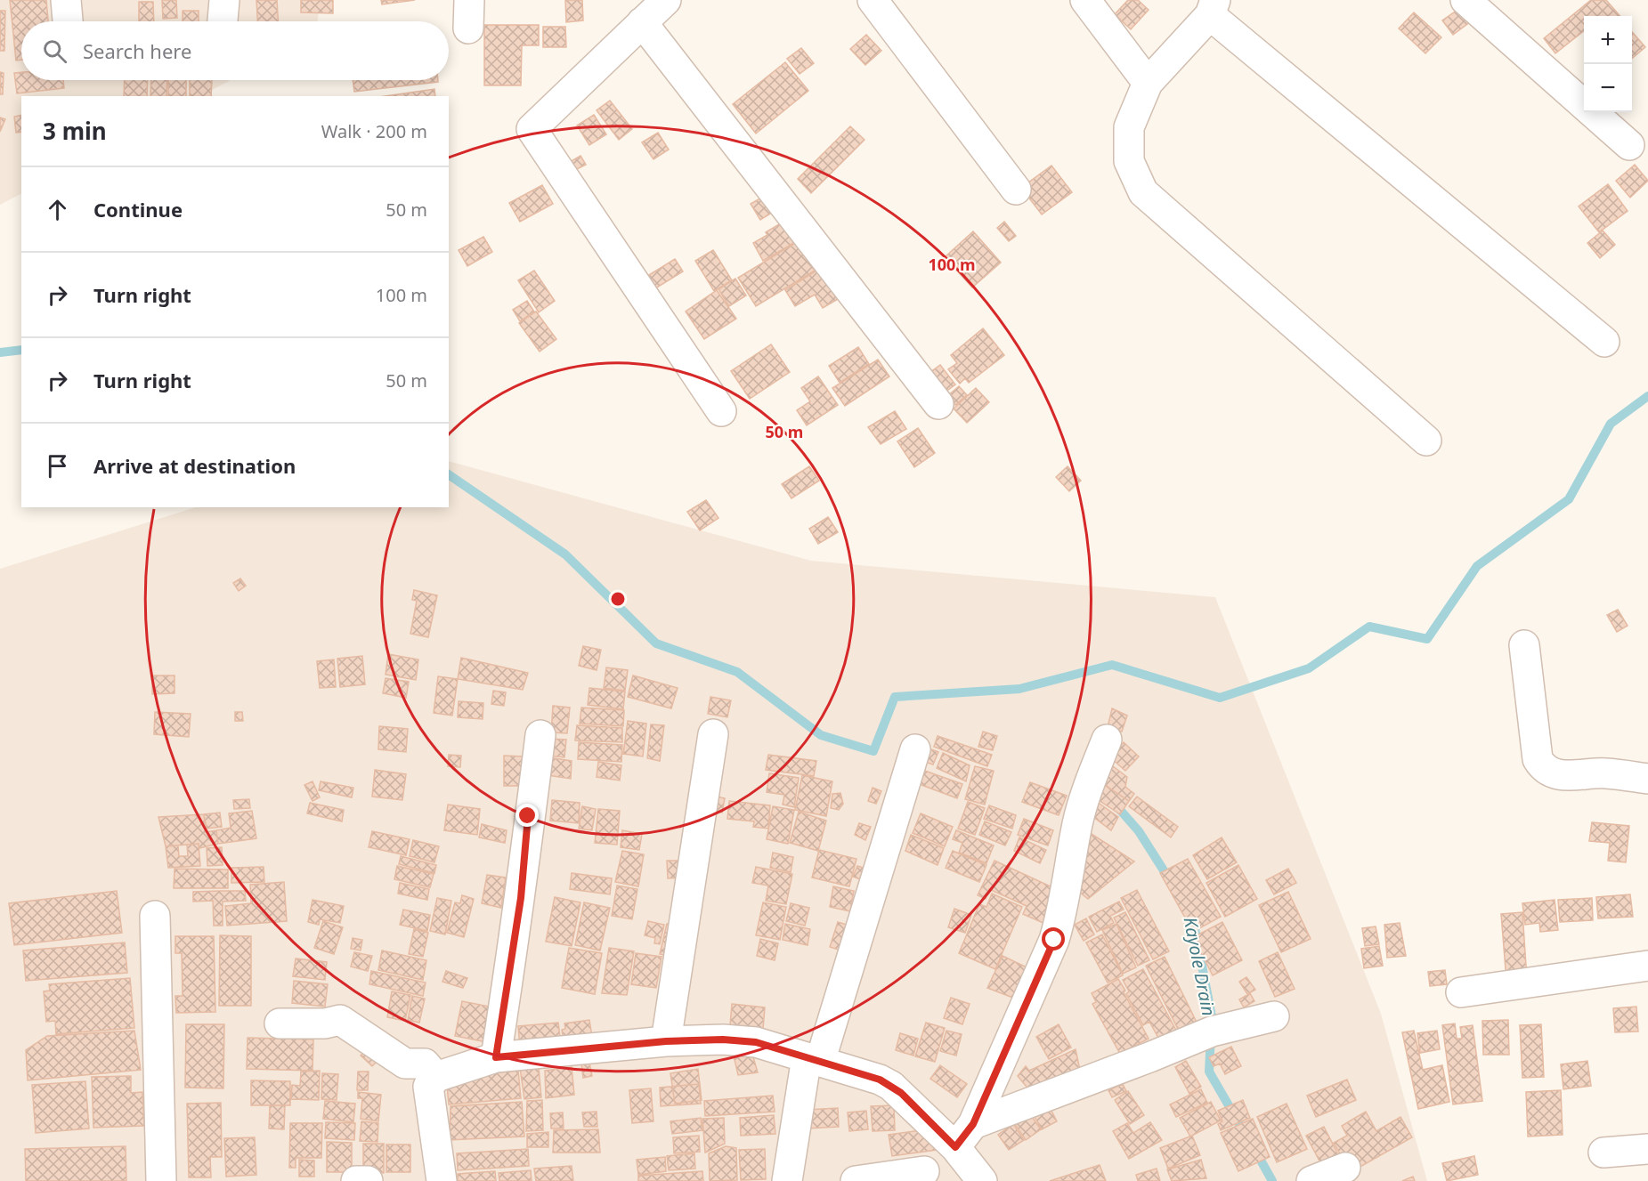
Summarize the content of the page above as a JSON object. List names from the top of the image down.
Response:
{
  "water": ["Kayole Drain"],
  "page": {
    "map_buttons": ["+", "−"],
    "search": "Search here",
    "heading": ["3 min", "Walk · 200 m"],
    "list": [
      ["Continue", "50 m"],
      ["Turn right", "100 m"],
      ["Turn right", "50 m"],
      "Arrive at destination"
    ]
  },
  "rings": ["100 m", "50 m"]
}
